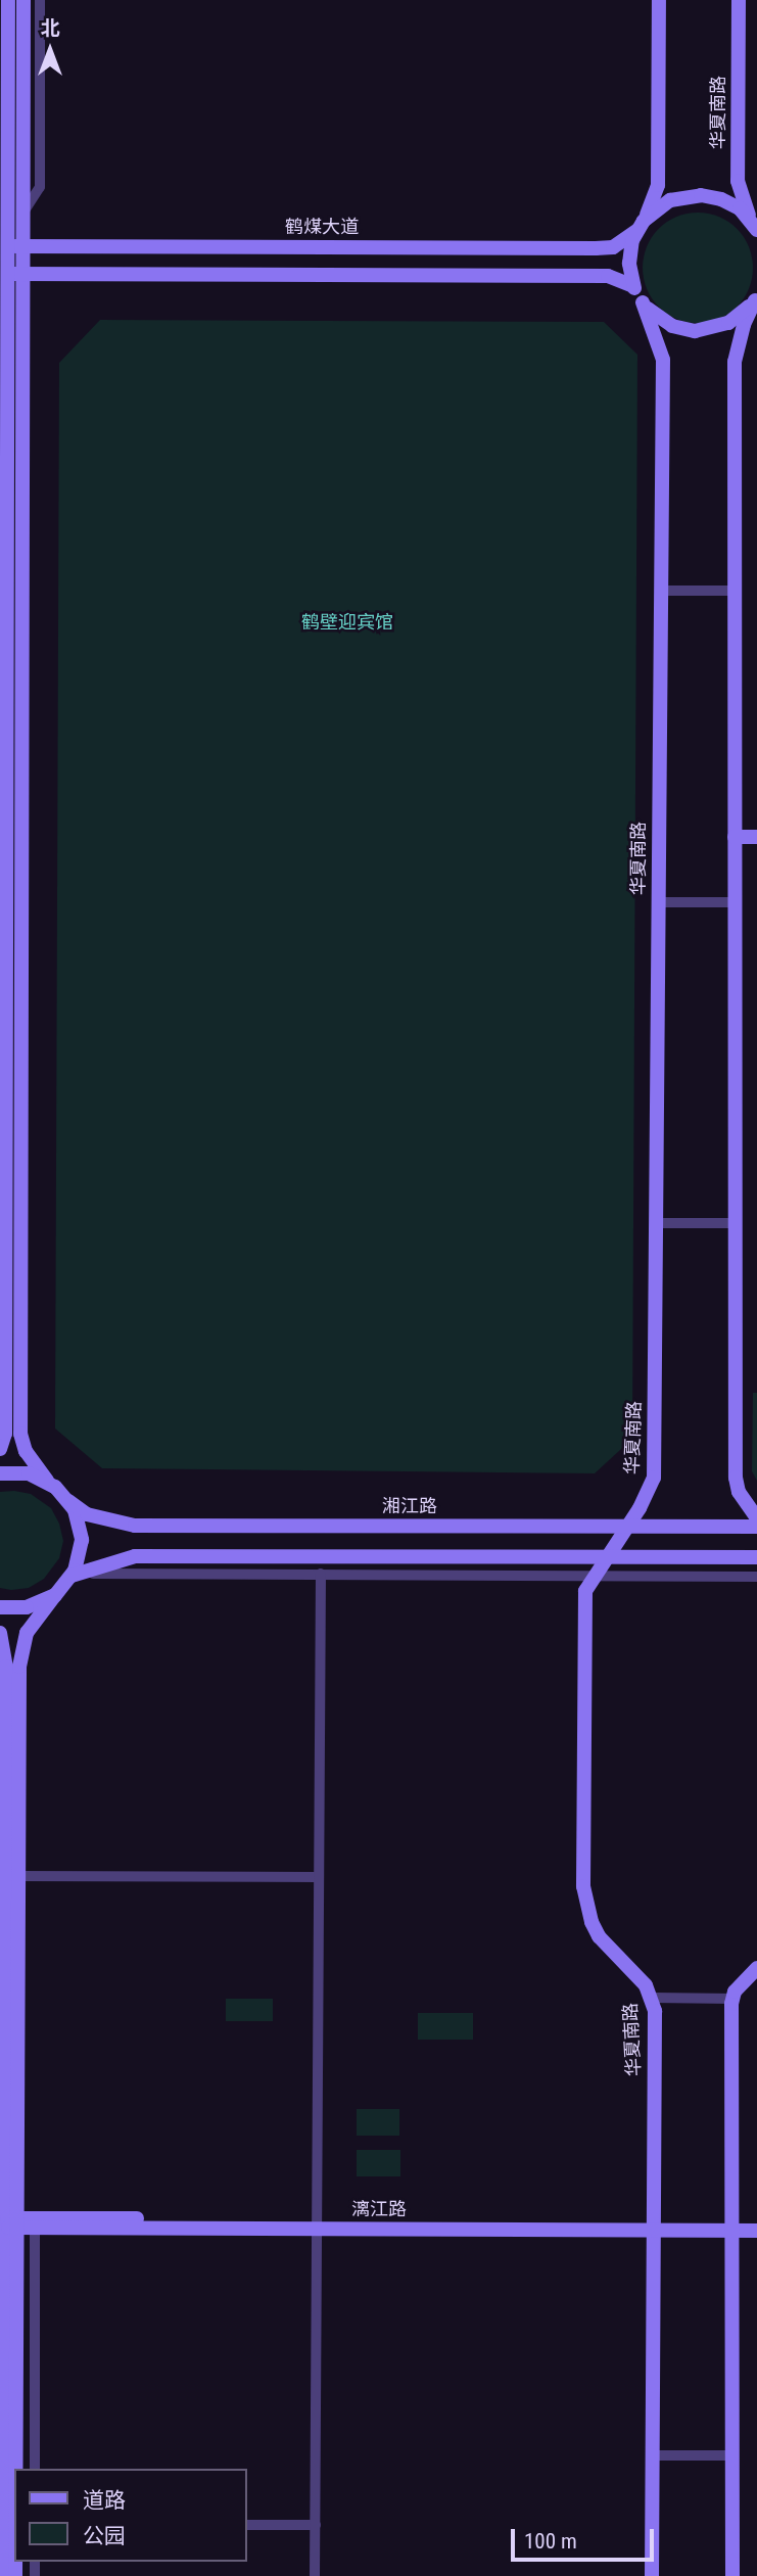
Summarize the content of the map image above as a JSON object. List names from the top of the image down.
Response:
{
  "streets": {
    "main road": [
      "华夏南路",
      "鹤煤大道",
      "湘江路",
      "漓江路"
    ]
  },
  "crossings": [
    ["华夏南路", "鹤煤大道"],
    ["华夏南路", "湘江路"],
    ["华夏南路", "漓江路"]
  ],
  "parks": ["鹤壁迎宾馆"],
  "legend": ["道路", "公园"],
  "scale_bar": "100 m",
  "north": "top"
}
